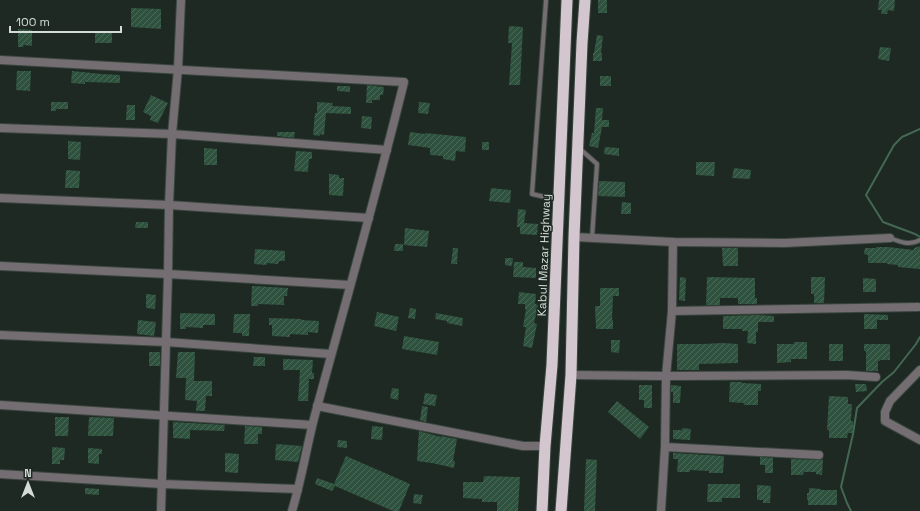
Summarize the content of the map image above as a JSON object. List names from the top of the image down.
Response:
{
  "streets": {
    "highway": ["Kabul Mazar Highway"]
  },
  "scale_bar": "100 m",
  "north": "top"
}
